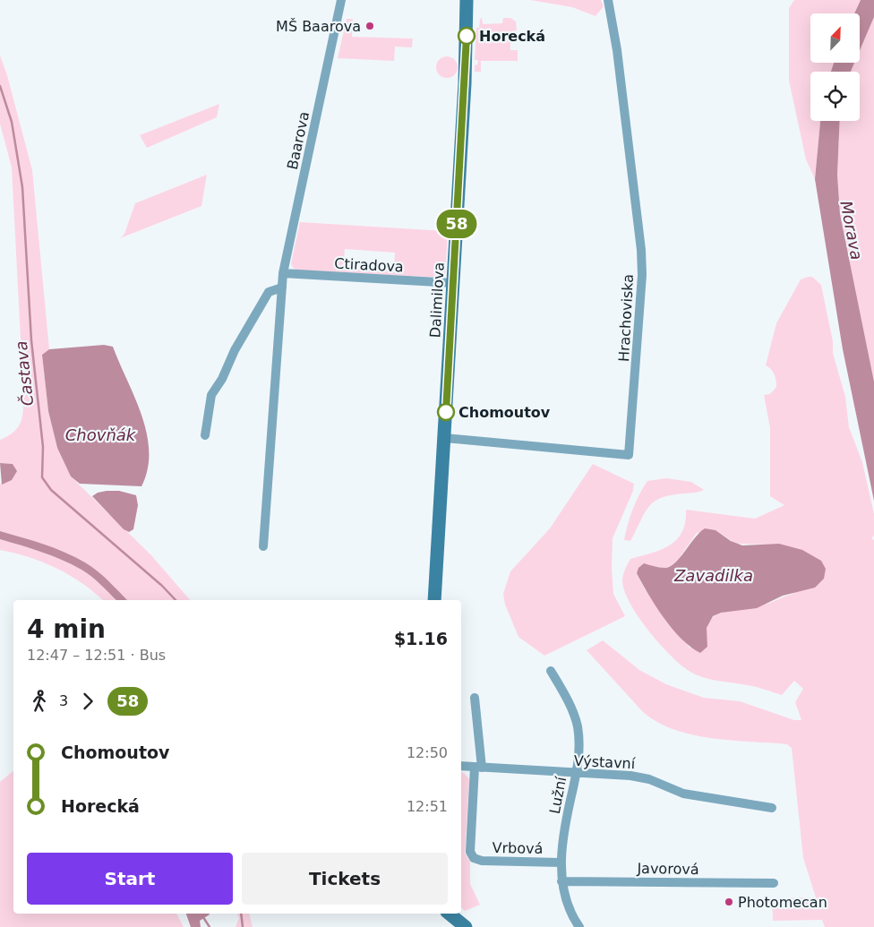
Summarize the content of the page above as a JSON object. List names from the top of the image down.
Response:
{
  "streets": {
    "main road": ["Dalimilova"],
    "street": [
      "Baarova",
      "Ctiradova",
      "Hrachoviska",
      "Výstavní",
      "Lužní",
      "Vrbová",
      "Javorová"
    ]
  },
  "crossings": [
    ["Baarova", "Ctiradova"],
    ["Ctiradova", "Dalimilova"],
    ["Dalimilova", "Hrachoviska"],
    ["Výstavní", "Lužní"],
    ["Výstavní", "Vrbová"],
    ["Lužní", "Vrbová"],
    ["Lužní", "Javorová"]
  ],
  "water": [
    "Morava",
    "Častava",
    "Chovňák",
    "Zavadilka"
  ],
  "places": [
    "MŠ Baarova",
    "Horecká",
    "Chomoutov",
    "Photomecan"
  ],
  "lines": ["bus line 58"],
  "north": "top right",
  "page": {
    "on_map": "58",
    "heading": ["4 min", "12:47 – 12:51 · Bus", "$1.16"],
    "legs": ["3", "58"],
    "list": [
      {
        "name": "Chomoutov",
        "value": "12:50"
      },
      {
        "name": "Horecká",
        "value": "12:51"
      }
    ],
    "buttons": ["Start", "Tickets"]
  }
}
